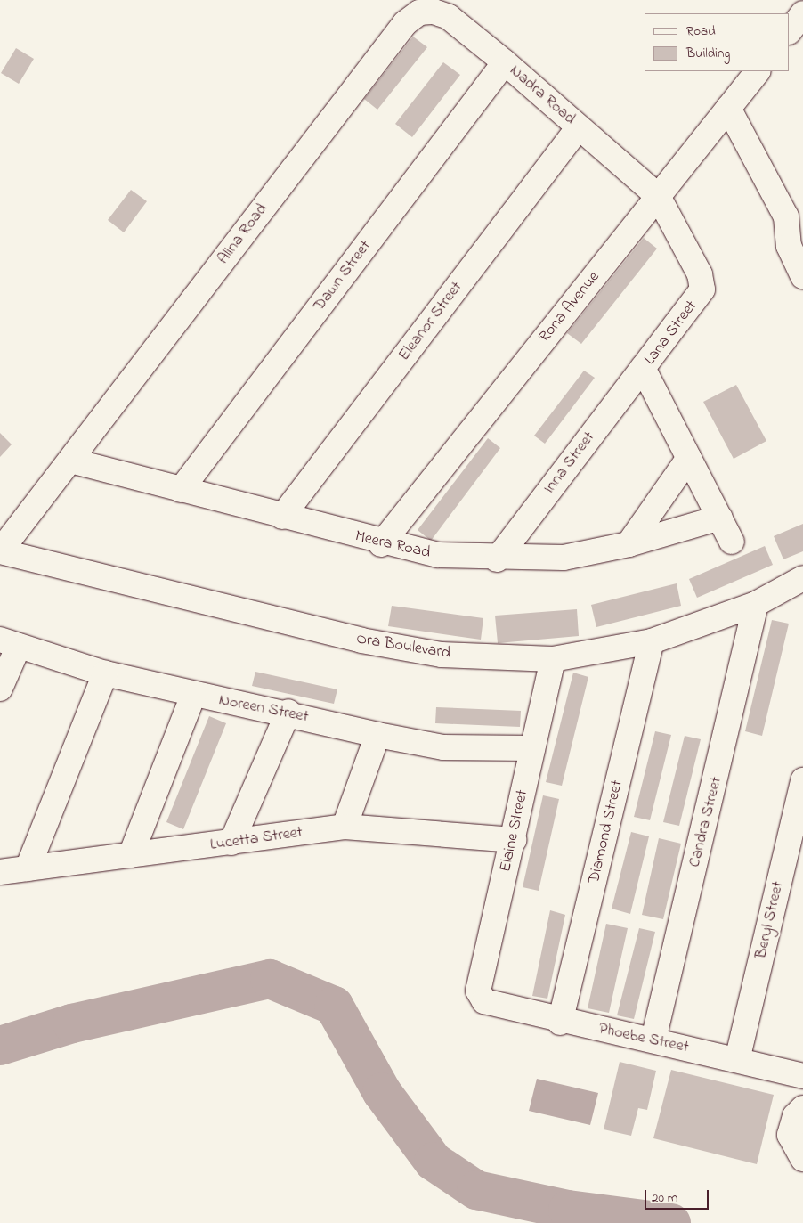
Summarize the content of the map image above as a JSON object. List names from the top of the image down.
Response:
{
  "streets": {
    "street": [
      "Nadra Road",
      "Alina Road",
      "Dawn Street",
      "Rona Avenue",
      "Eleanor Street",
      "Lana Street",
      "Inna Street",
      "Meera Road",
      "Ora Boulevard",
      "Noreen Street",
      "Candra Street",
      "Elaine Street",
      "Diamond Street",
      "Lucetta Street",
      "Beryl Street",
      "Phoebe Street"
    ]
  },
  "crossings": [
    ["Nadra Road", "Alina Road"],
    ["Nadra Road", "Dawn Street"],
    ["Nadra Road", "Rona Avenue"],
    ["Nadra Road", "Eleanor Street"],
    ["Nadra Road", "Lana Street"],
    ["Alina Road", "Meera Road"],
    ["Alina Road", "Ora Boulevard"],
    ["Dawn Street", "Meera Road"],
    ["Rona Avenue", "Lana Street"],
    ["Rona Avenue", "Meera Road"],
    ["Eleanor Street", "Meera Road"],
    ["Lana Street", "Inna Street"],
    ["Lana Street", "Meera Road"],
    ["Inna Street", "Meera Road"],
    ["Ora Boulevard", "Candra Street"],
    ["Ora Boulevard", "Elaine Street"],
    ["Ora Boulevard", "Diamond Street"],
    ["Noreen Street", "Elaine Street"],
    ["Candra Street", "Phoebe Street"],
    ["Elaine Street", "Lucetta Street"],
    ["Elaine Street", "Phoebe Street"],
    ["Diamond Street", "Phoebe Street"],
    ["Beryl Street", "Phoebe Street"]
  ],
  "legend": ["Road", "Building"],
  "scale_bar": "20 m"
}
